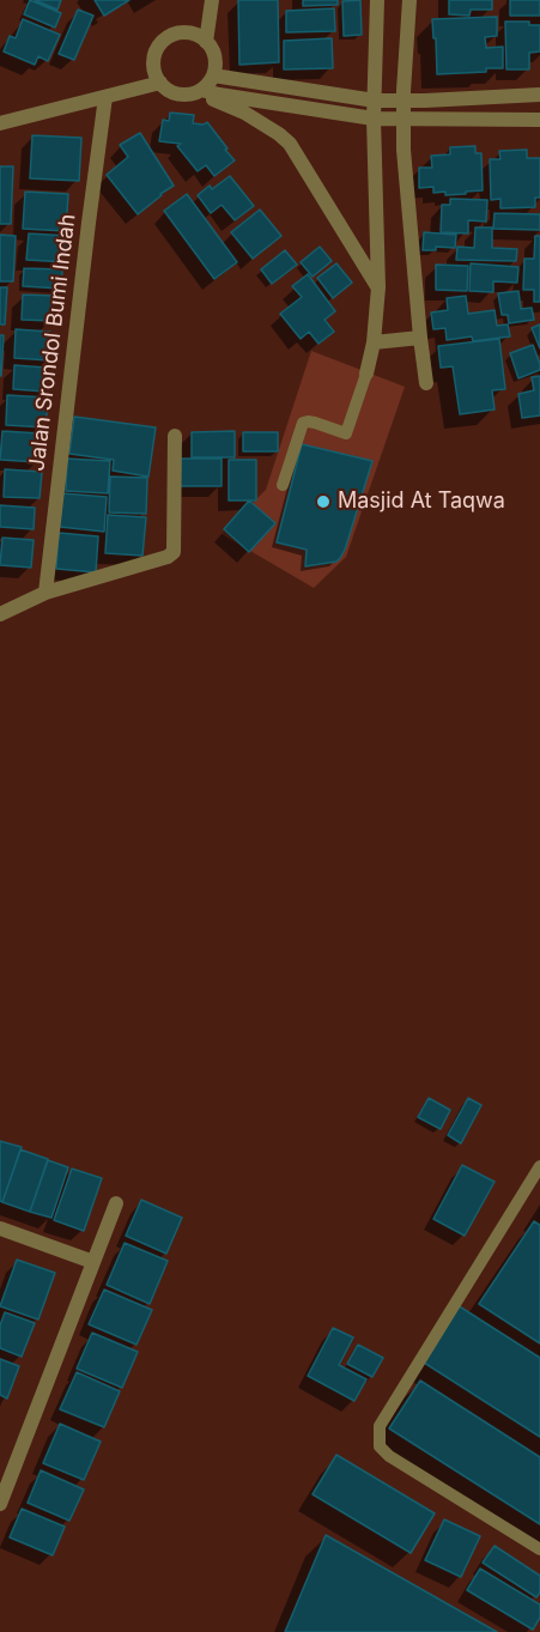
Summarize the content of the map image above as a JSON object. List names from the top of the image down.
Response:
{
  "streets": {
    "street": ["Jalan Srondol Bumi Indah"]
  },
  "places": ["Masjid At Taqwa"]
}
